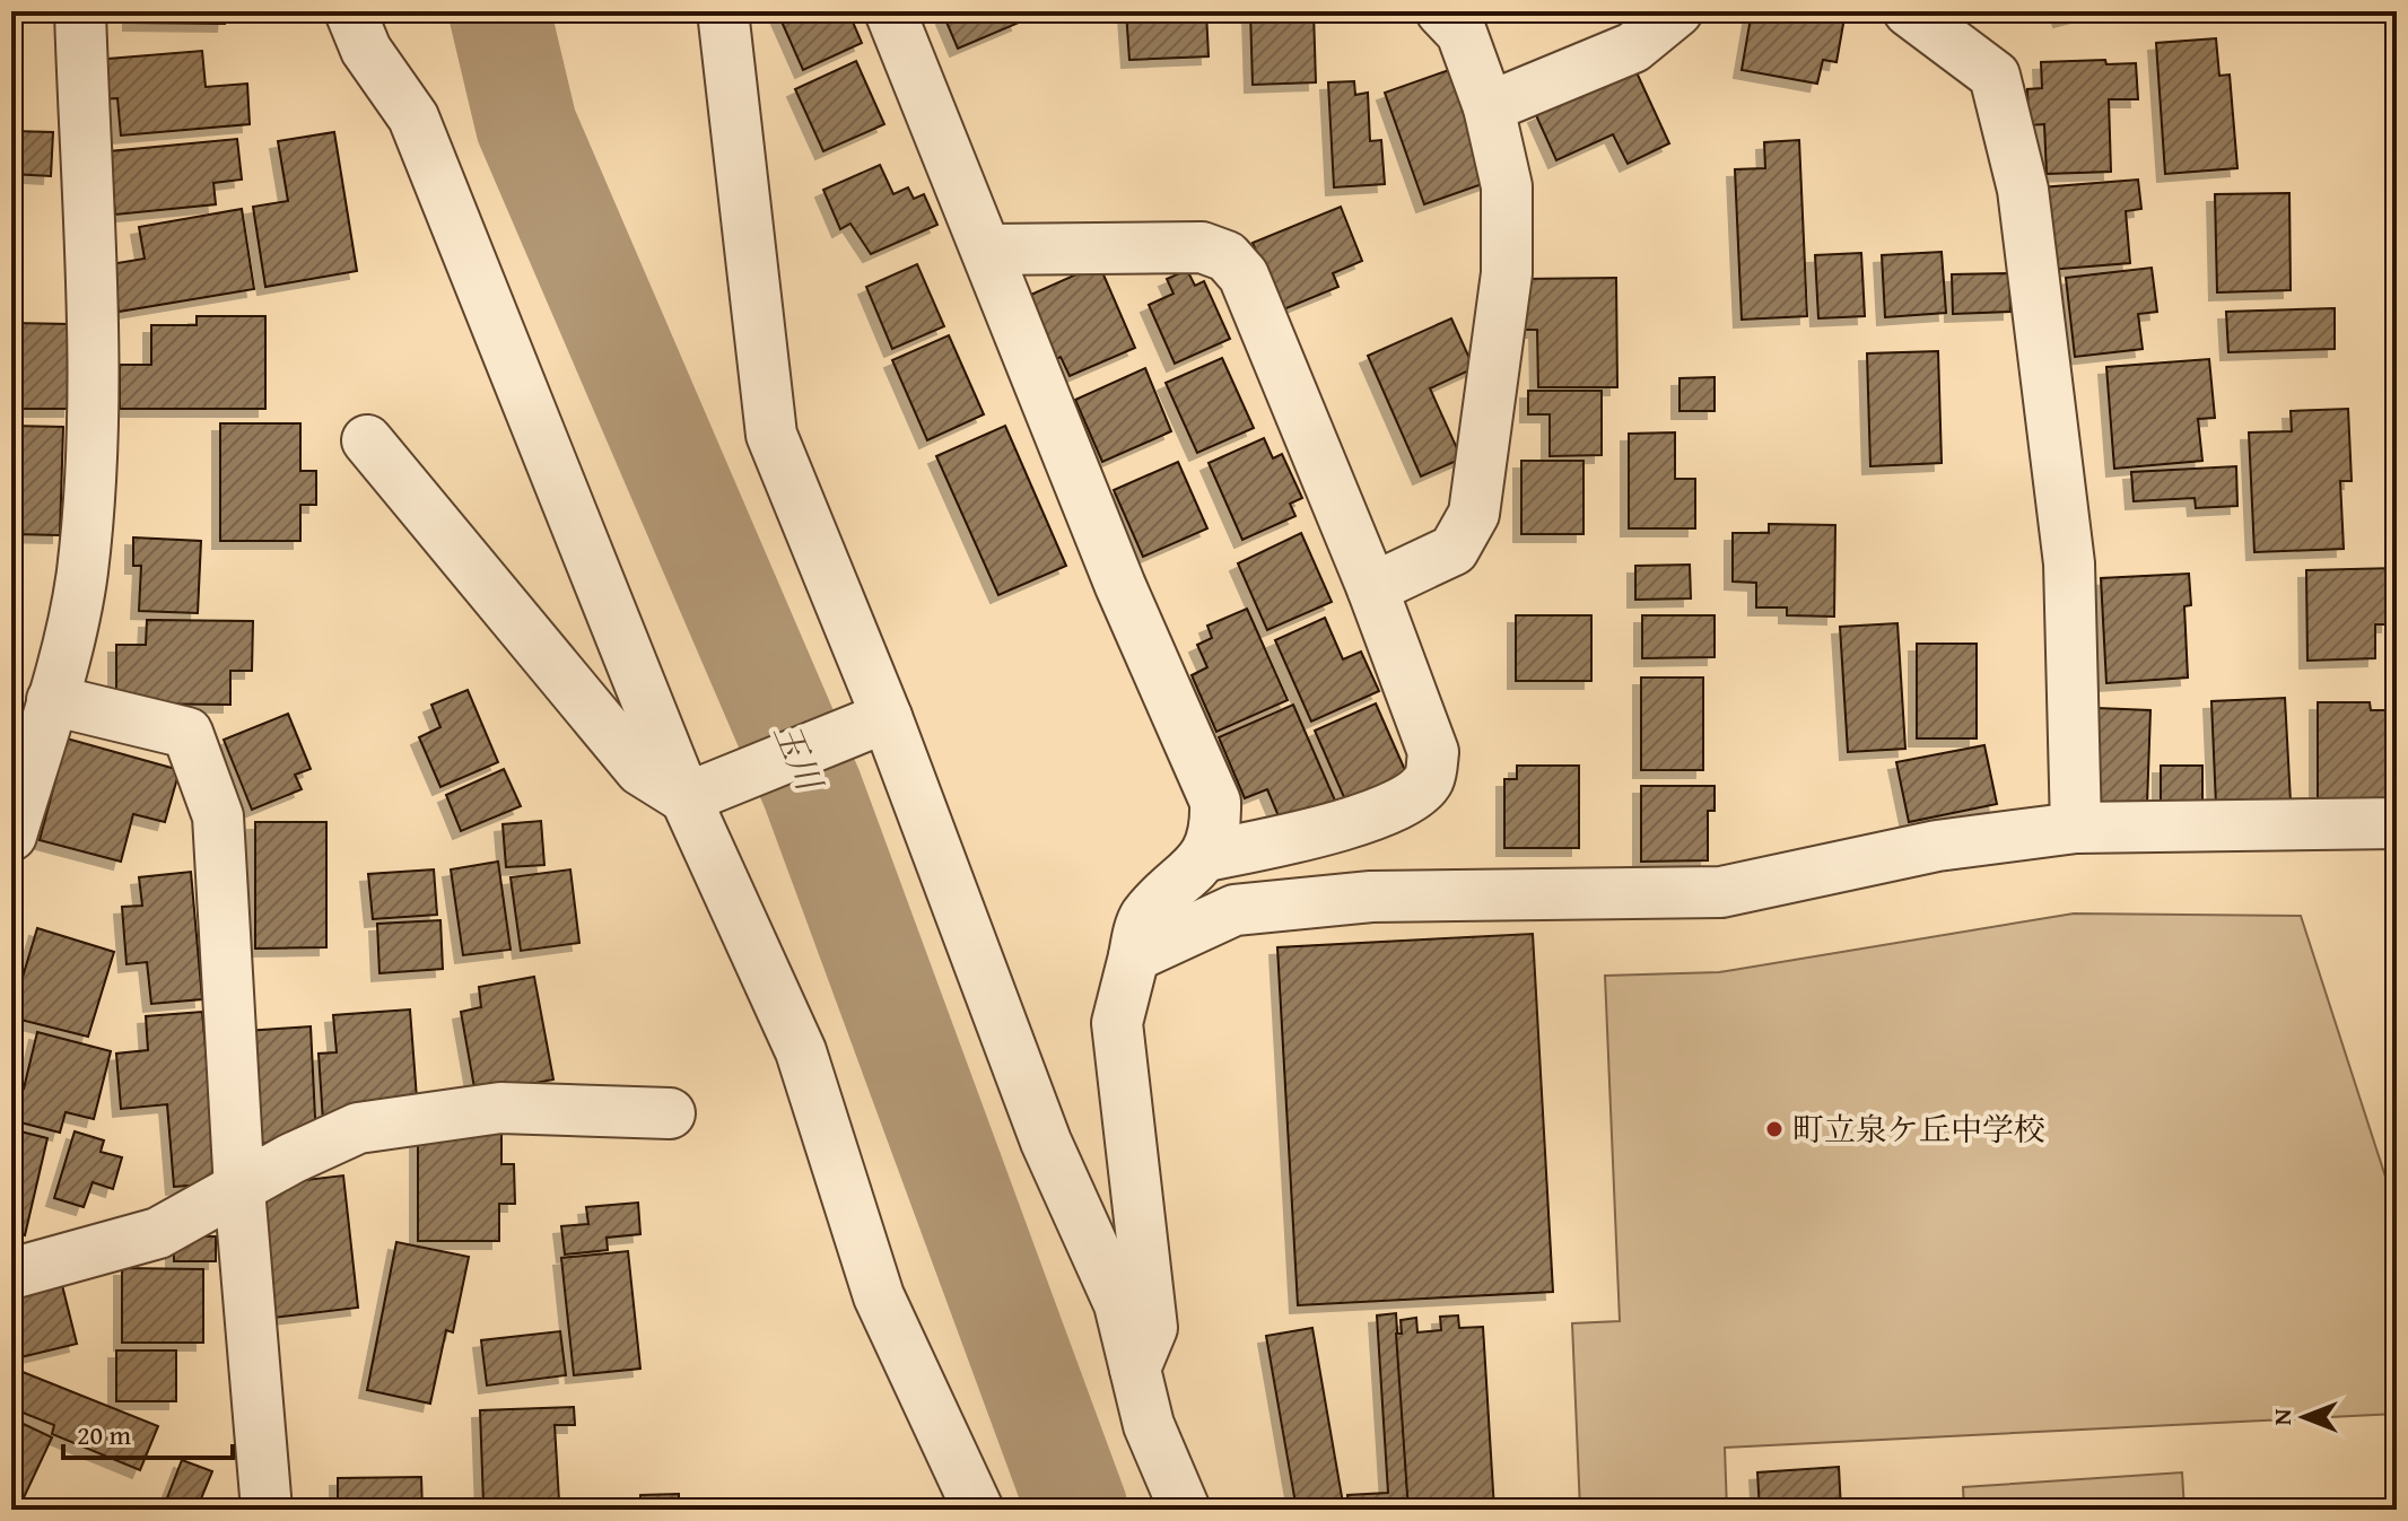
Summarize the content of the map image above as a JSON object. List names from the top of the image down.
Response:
{
  "water": ["玉川"],
  "places": ["町立泉ケ丘中学校"],
  "scale_bar": "20 m",
  "north": "left"
}
